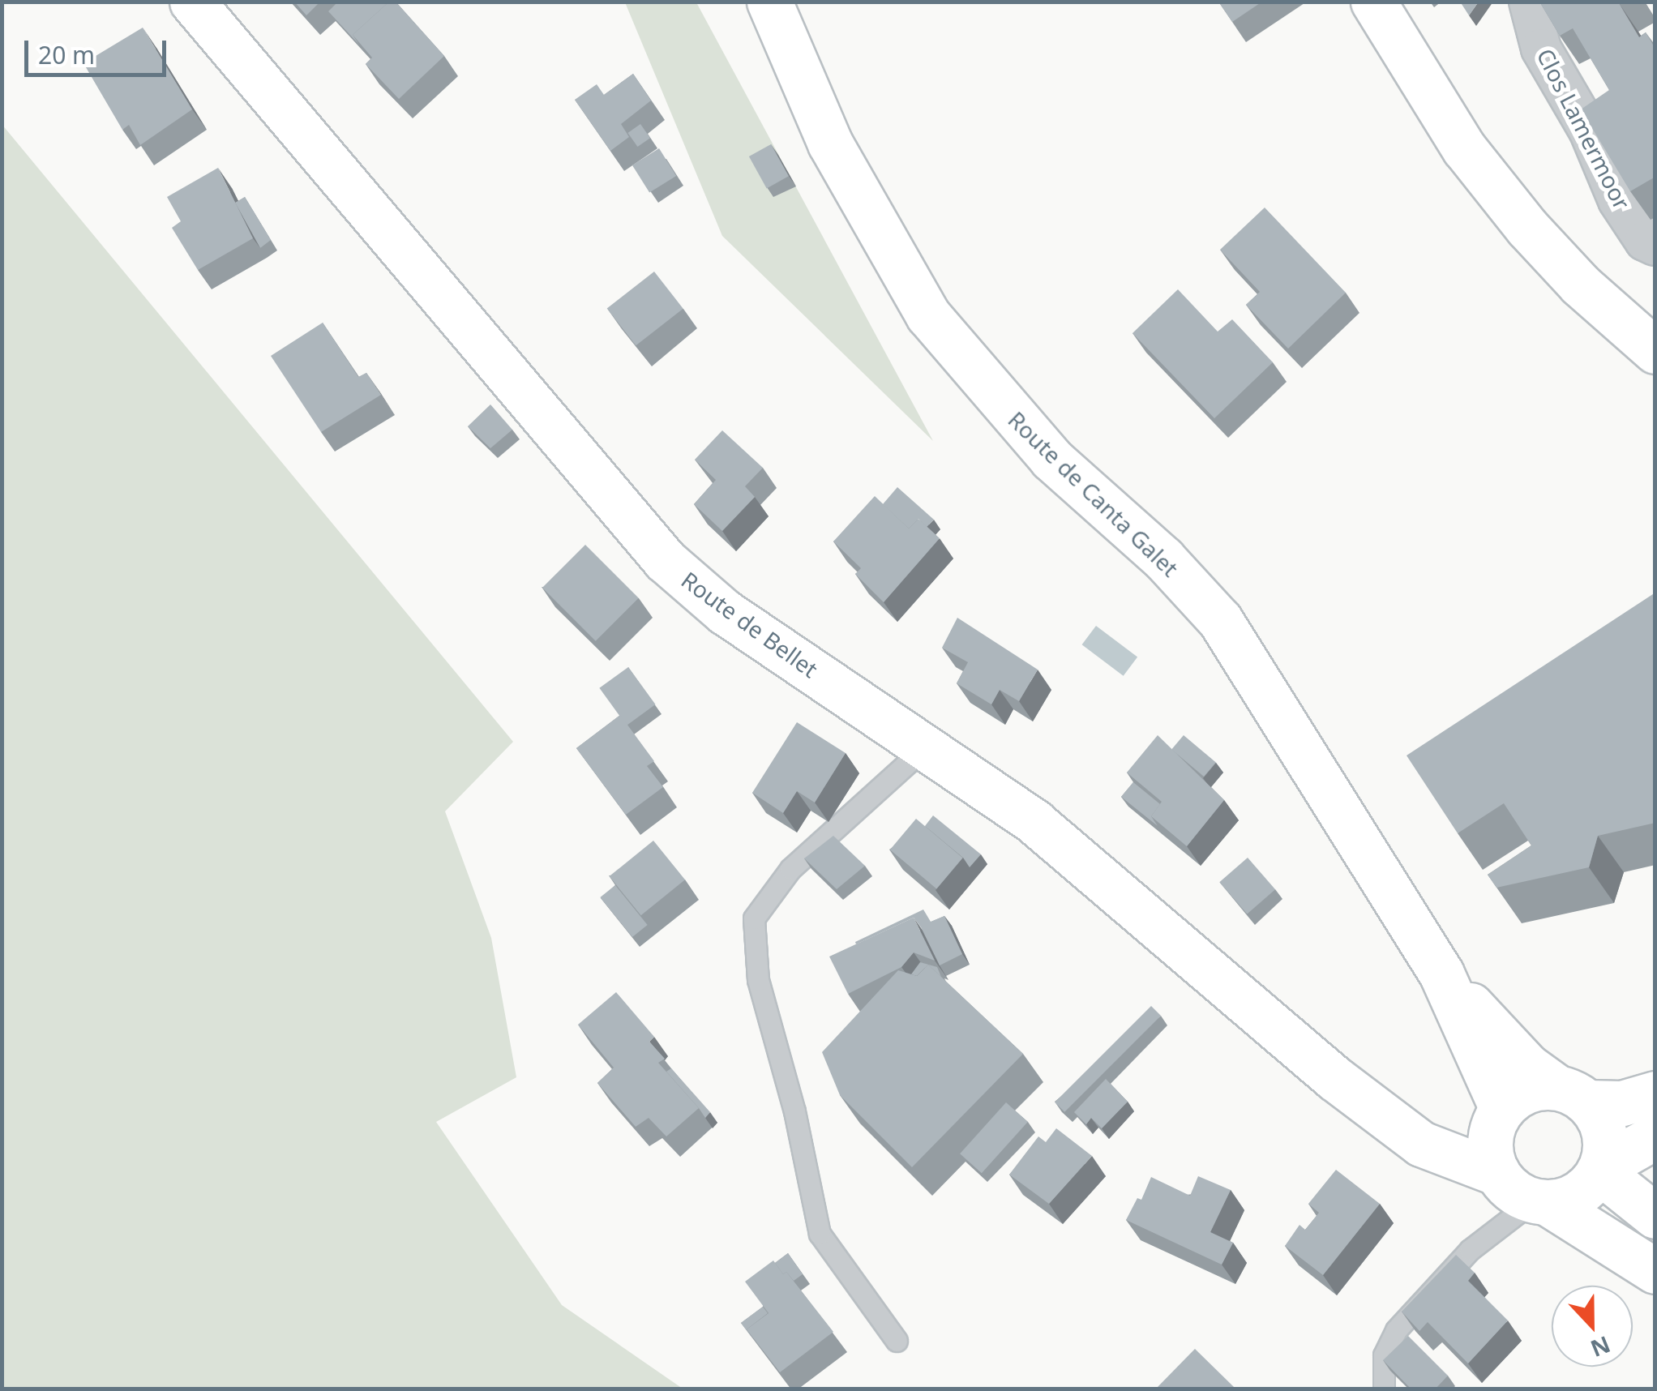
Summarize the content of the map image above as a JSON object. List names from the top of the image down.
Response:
{
  "streets": {
    "street": ["Clos Lamermoor", "Route de Canta Galet", "Route de Bellet"]
  },
  "crossings": [
    ["Route de Canta Galet", "Route de Bellet"]
  ],
  "scale_bar": "20 m",
  "north": "bottom"
}
